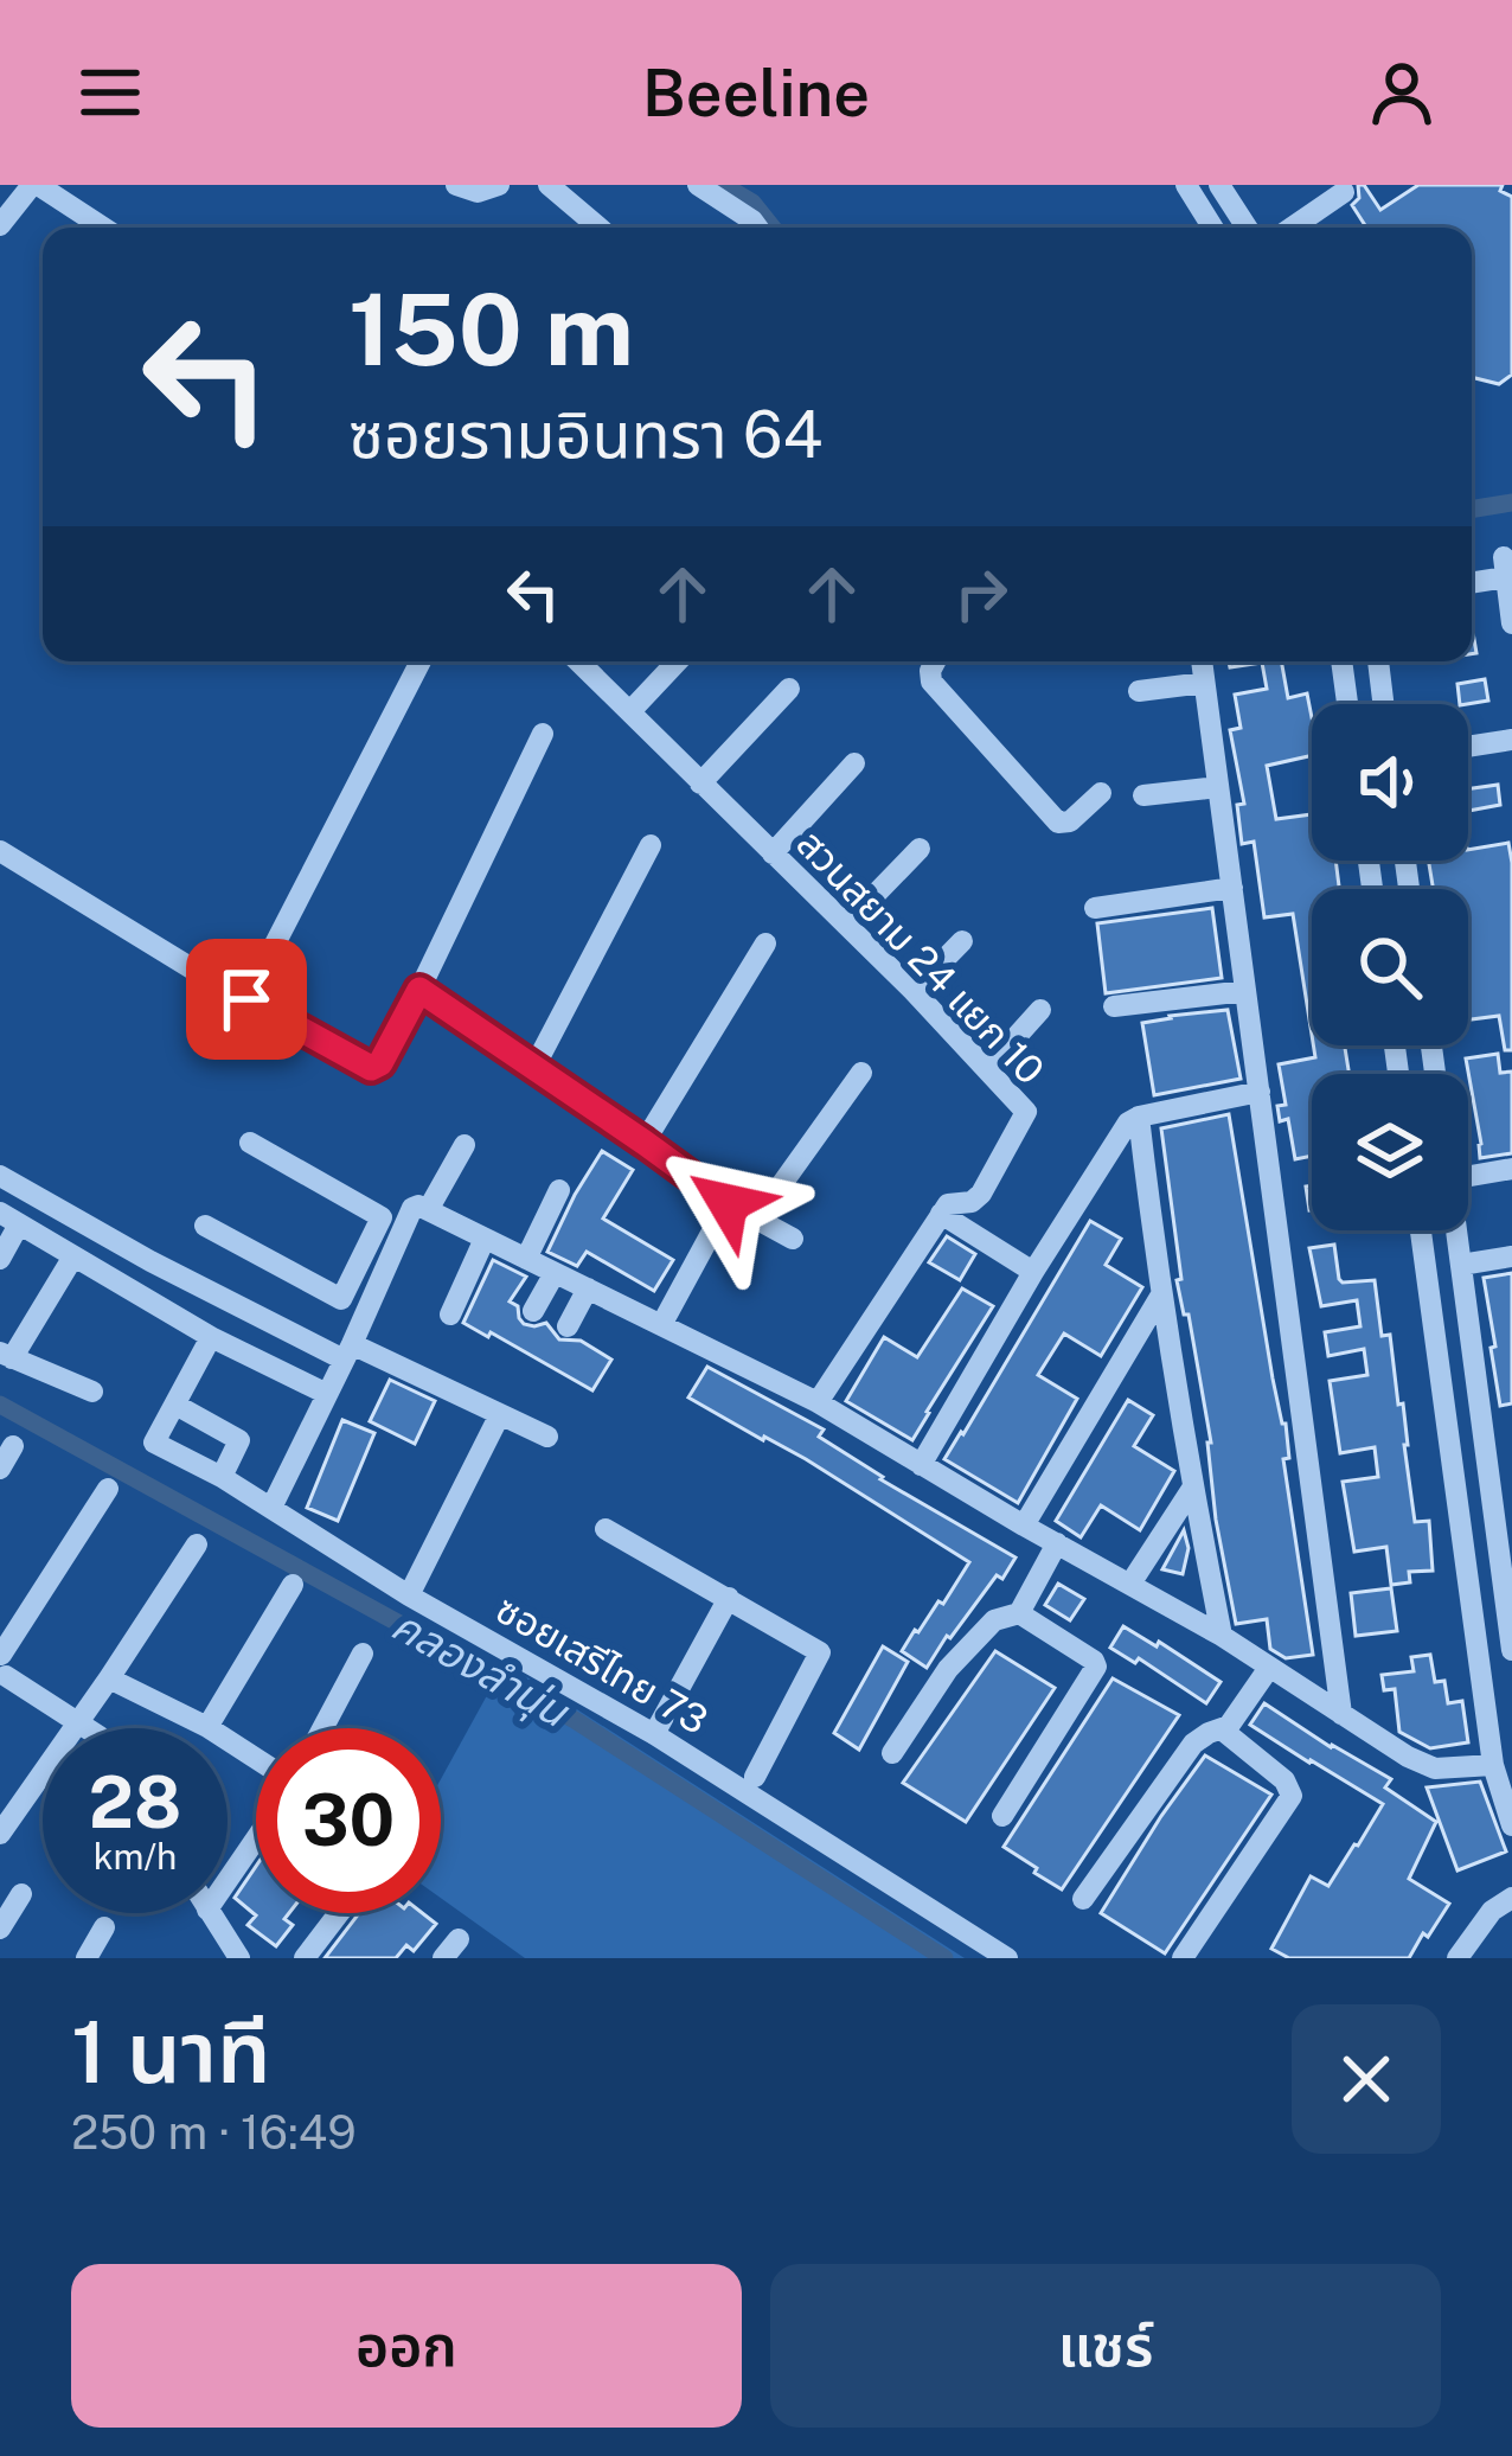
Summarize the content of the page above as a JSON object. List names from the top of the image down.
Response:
{
  "streets": {
    "street": ["สวนสยาม 24 แยก 10", "ซอยเสรีไทย 73"]
  },
  "water": ["คลองลำนุ่น"],
  "page": {
    "header": "Beeline",
    "turn": ["150 m", "ซอยรามอินทรา 64"],
    "speed": "28 km/h",
    "limit": "30",
    "heading": ["1 นาที", "250 m · 16:49"],
    "buttons": ["ออก", "แชร์"]
  }
}
